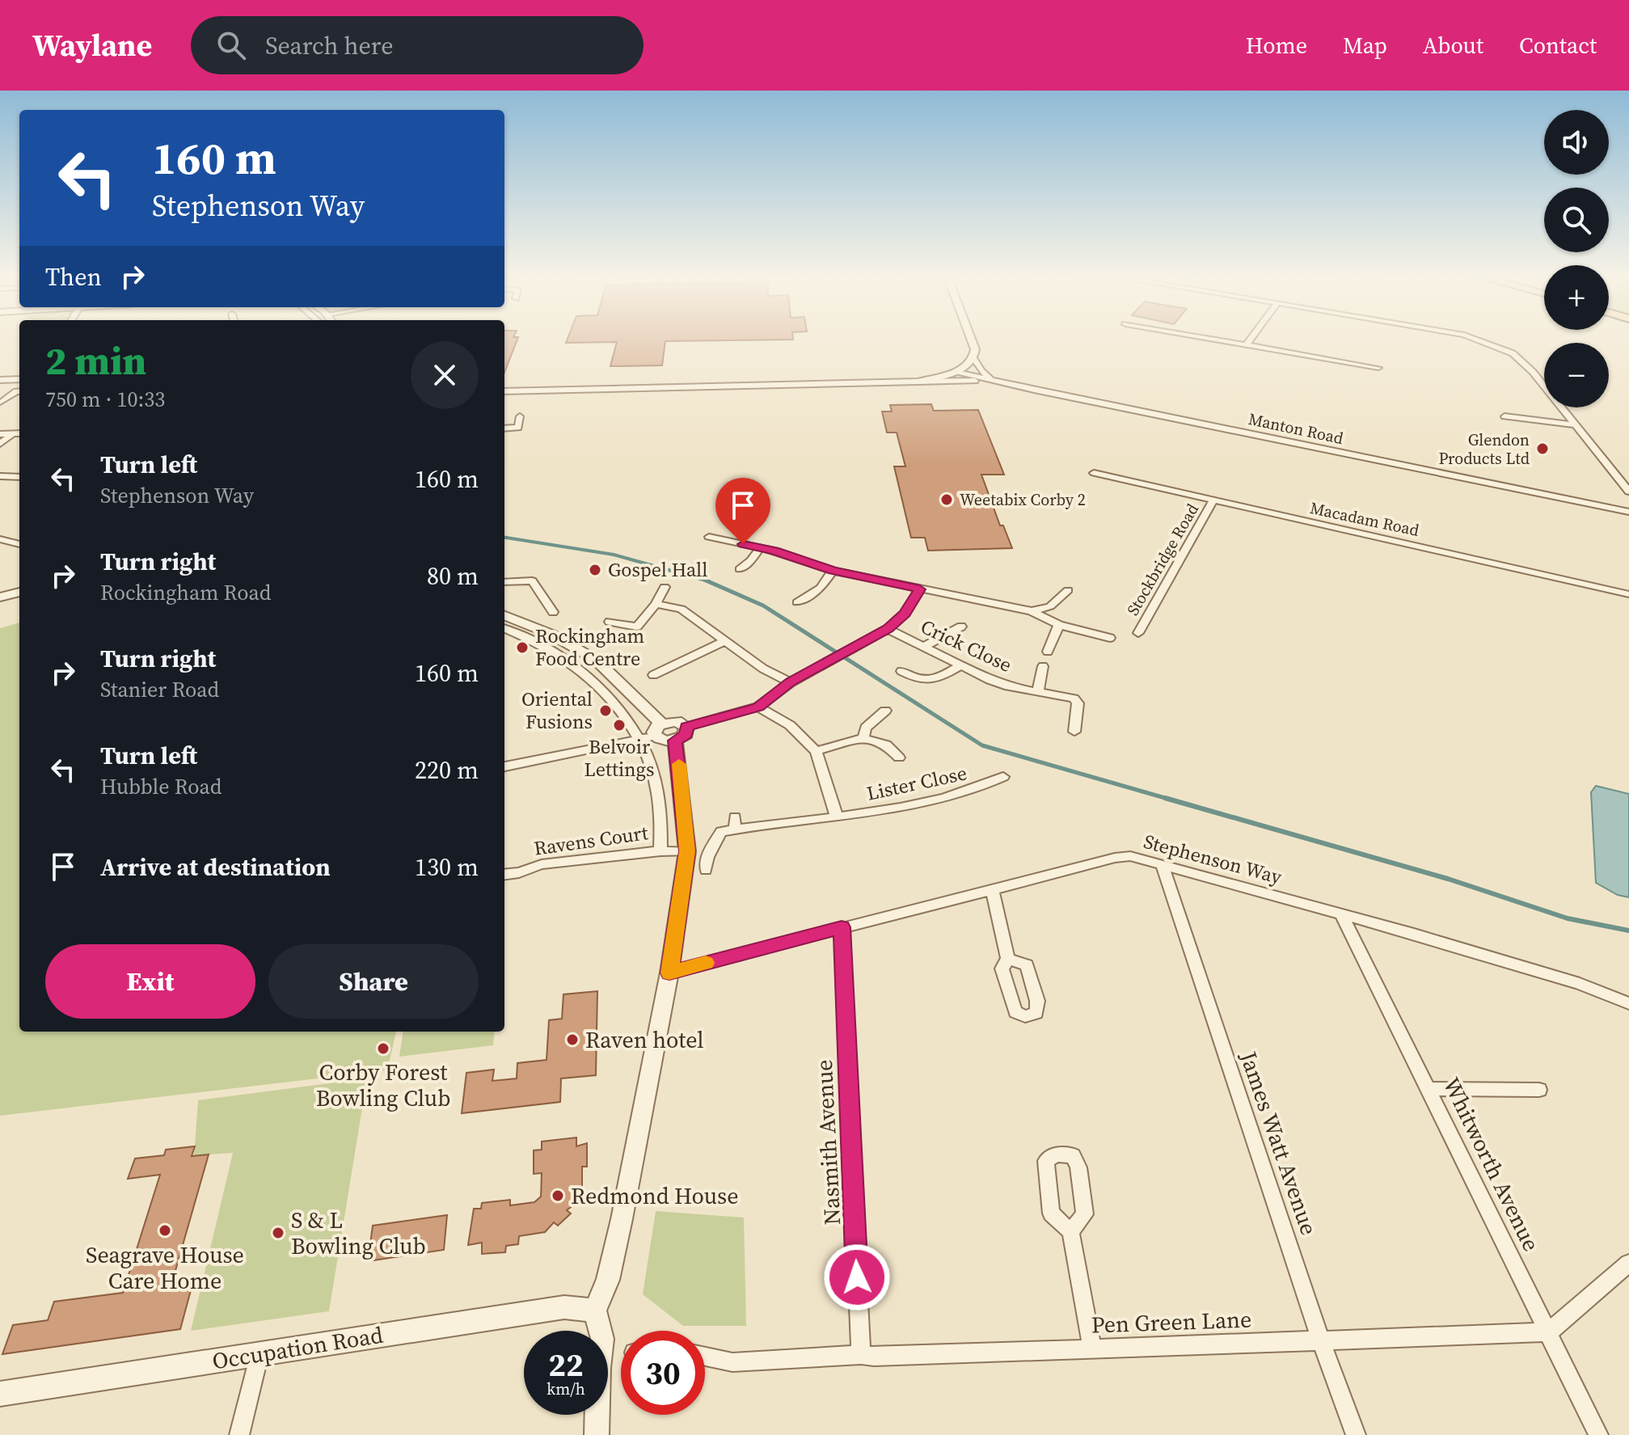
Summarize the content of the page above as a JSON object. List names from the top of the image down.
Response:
{
  "streets": {
    "street": [
      "Manton Road",
      "Macadam Road",
      "Stockbridge Road",
      "Crick Close",
      "Lister Close",
      "Ravens Court",
      "Stephenson Way",
      "Nasmith Avenue",
      "James Watt Avenue",
      "Whitworth Avenue",
      "Pen Green Lane",
      "Occupation Road"
    ]
  },
  "crossings": [
    ["Macadam Road", "Stockbridge Road"],
    ["Stephenson Way", "Nasmith Avenue"],
    ["Stephenson Way", "James Watt Avenue"],
    ["Stephenson Way", "Whitworth Avenue"],
    ["Nasmith Avenue", "Pen Green Lane"],
    ["James Watt Avenue", "Pen Green Lane"],
    ["Whitworth Avenue", "Pen Green Lane"]
  ],
  "places": [
    "Glendon Products Ltd",
    "Weetabix Corby 2",
    "Gospel Hall",
    "Rockingham Food Centre",
    "Oriental Fusions",
    "Belvoir Lettings",
    "Raven hotel",
    "Corby Forest Bowling Club",
    "Redmond House",
    "Seagrave House Care Home",
    "S & L Bowling Club"
  ],
  "page": {
    "header": "Waylane",
    "search": "Search here",
    "nav": [
      "Home",
      "Map",
      "About",
      "Contact"
    ],
    "map_buttons": ["+", "−"],
    "turn": ["160 m", "Stephenson Way"],
    "then": "Then",
    "heading": ["2 min", "750 m · 10:33"],
    "list": [
      {
        "name": "Turn left",
        "note": "Stephenson Way",
        "value": "160 m"
      },
      {
        "name": "Turn right",
        "note": "Rockingham Road",
        "value": "80 m"
      },
      {
        "name": "Turn right",
        "note": "Stanier Road",
        "value": "160 m"
      },
      {
        "name": "Turn left",
        "note": "Hubble Road",
        "value": "220 m"
      },
      {
        "name": "Arrive at destination",
        "value": "130 m"
      }
    ],
    "buttons": ["Exit", "Share"],
    "speed": "22 km/h",
    "limit": "30"
  }
}
